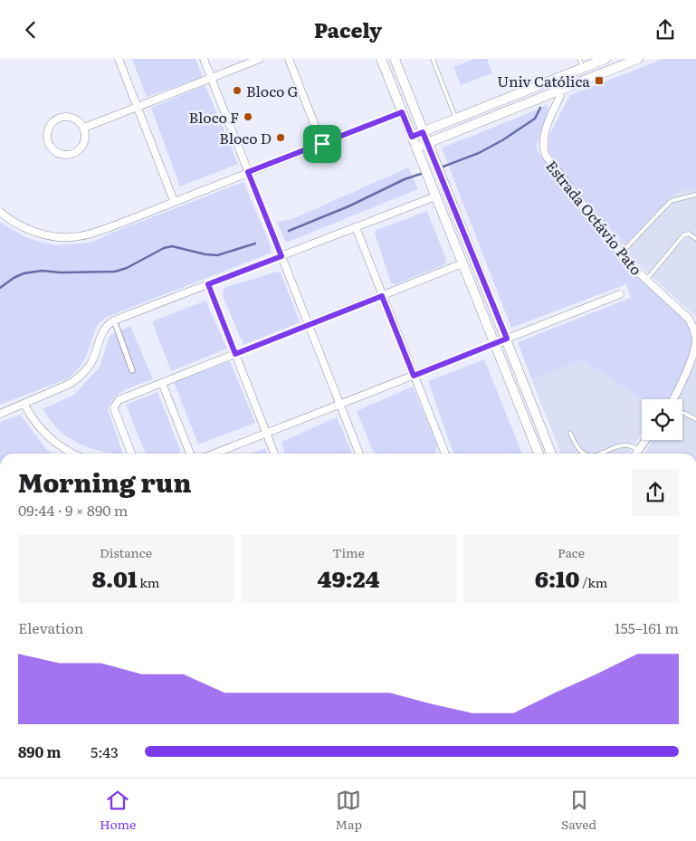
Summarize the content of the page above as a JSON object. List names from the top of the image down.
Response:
{
  "streets": {
    "street": ["Estrada Octávio Pato"]
  },
  "places": {
    "transit": ["Univ Católica"],
    "other": ["Bloco G", "Bloco F", "Bloco D"]
  },
  "page": {
    "header": "Pacely",
    "heading": ["Morning run", "09:44 · 9 × 890 m"],
    "stats": [
      ["Distance", "8.01 km"],
      ["Time", "49:24"],
      ["Pace", "6:10 /km"]
    ],
    "chart": ["Elevation", "155–161 m"],
    "list": [
      {
        "name": "890 m",
        "note": "5:43"
      }
    ],
    "tabs": ["Home", "Map", "Saved"]
  }
}
